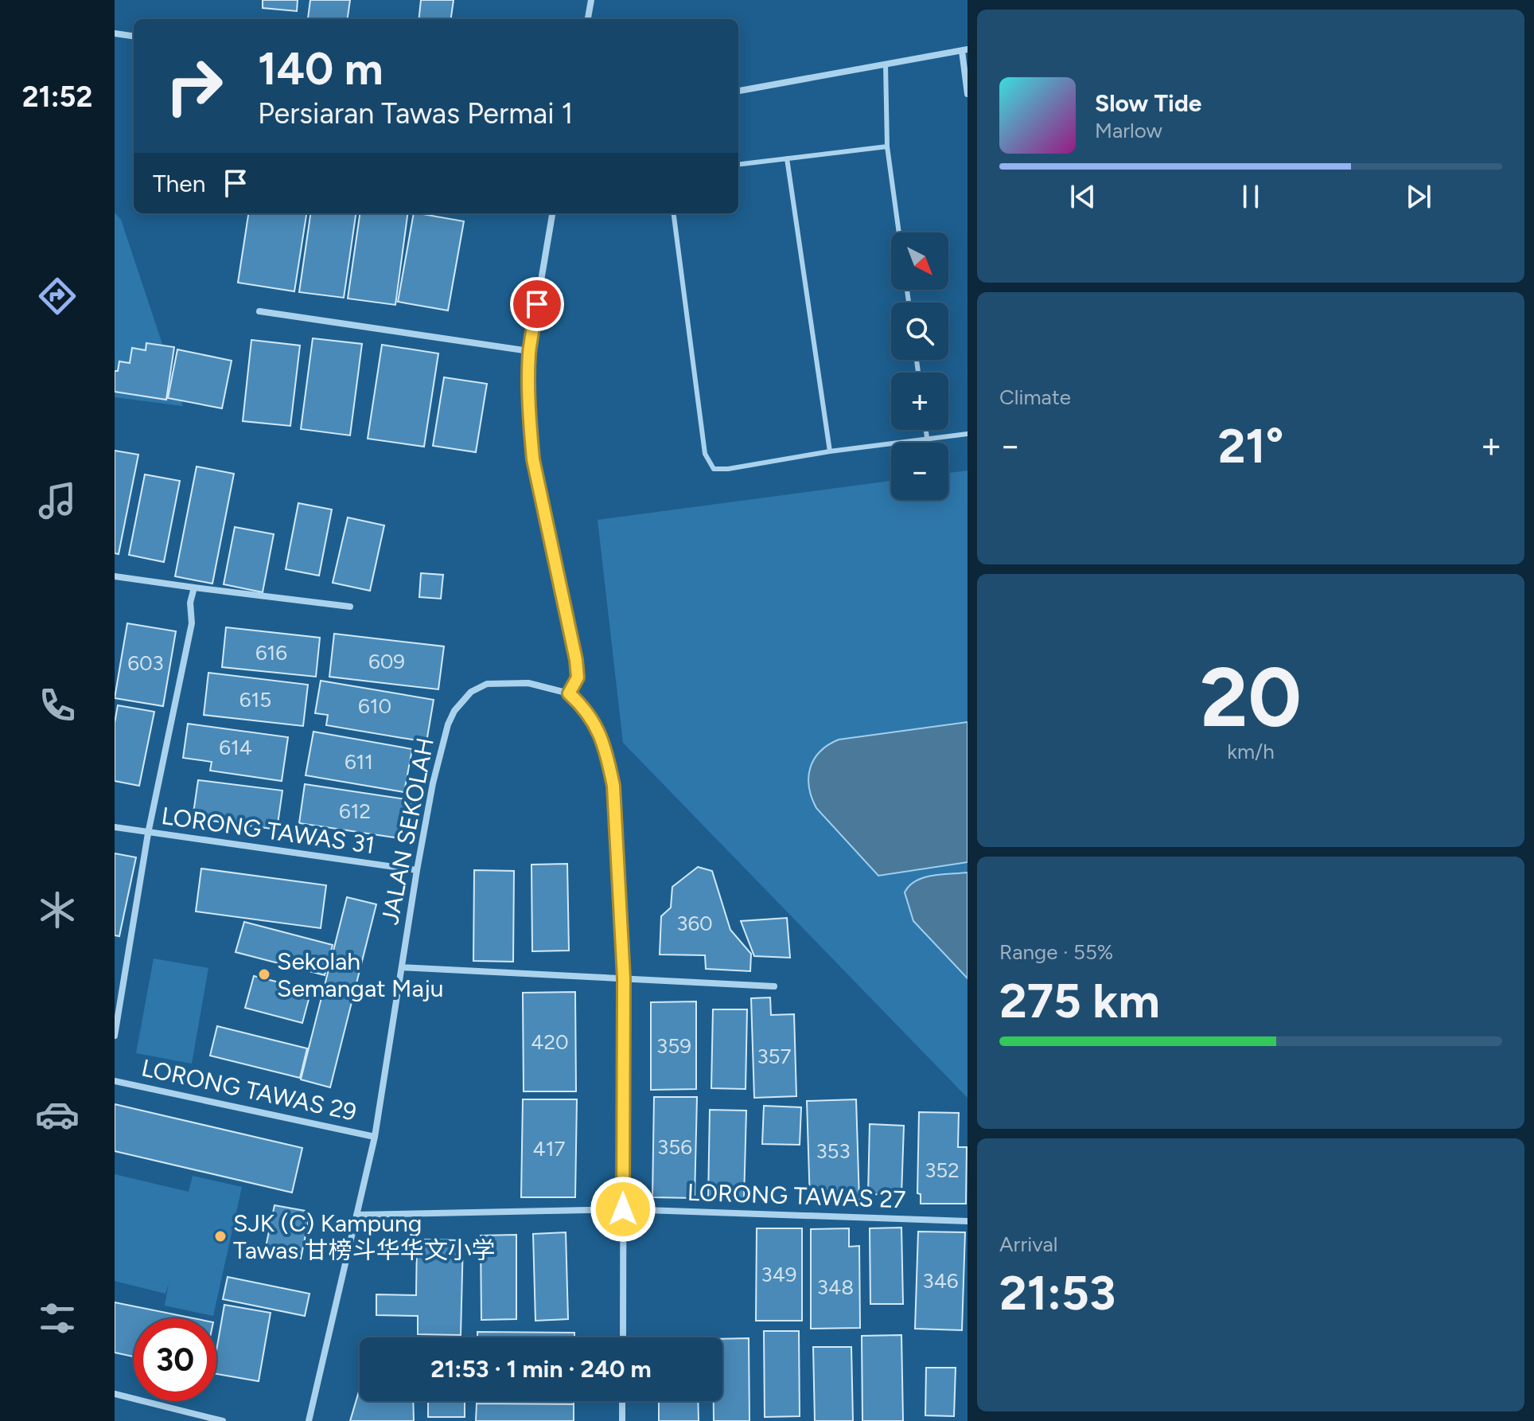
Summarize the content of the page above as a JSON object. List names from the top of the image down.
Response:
{
  "streets": {
    "street": [
      "LORONG TAWAS 31",
      "JALAN SEKOLAH",
      "LORONG TAWAS 29",
      "LORONG TAWAS 27"
    ]
  },
  "crossings": [
    ["LORONG TAWAS 31", "JALAN SEKOLAH"],
    ["JALAN SEKOLAH", "LORONG TAWAS 29"],
    ["JALAN SEKOLAH", "LORONG TAWAS 27"]
  ],
  "places": ["Sekolah Semangat Maju", "SJK (C) Kampung Tawas 甘榜斗华华文小学"],
  "house_numbers": [
    "616",
    "609",
    "603",
    "615",
    "610",
    "614",
    "611",
    "612",
    "360",
    "420",
    "359",
    "357",
    "356",
    "417",
    "353",
    "352",
    "349",
    "346",
    "348"
  ],
  "north": "bottom right",
  "page": {
    "tabs": "21:52",
    "turn": ["140 m", "Persiaran Tawas Permai 1"],
    "song": ["Slow Tide", "Marlow"],
    "then": "Then",
    "map_buttons": ["+", "−"],
    "tile": [
      "Climate",
      ["20", "km/h"],
      ["Range · 55%", "275 km"],
      ["Arrival", "21:53"]
    ],
    "heat": ["−", "21°", "+"],
    "limit": "30",
    "trip": "21:53 · 1 min · 240 m"
  }
}
